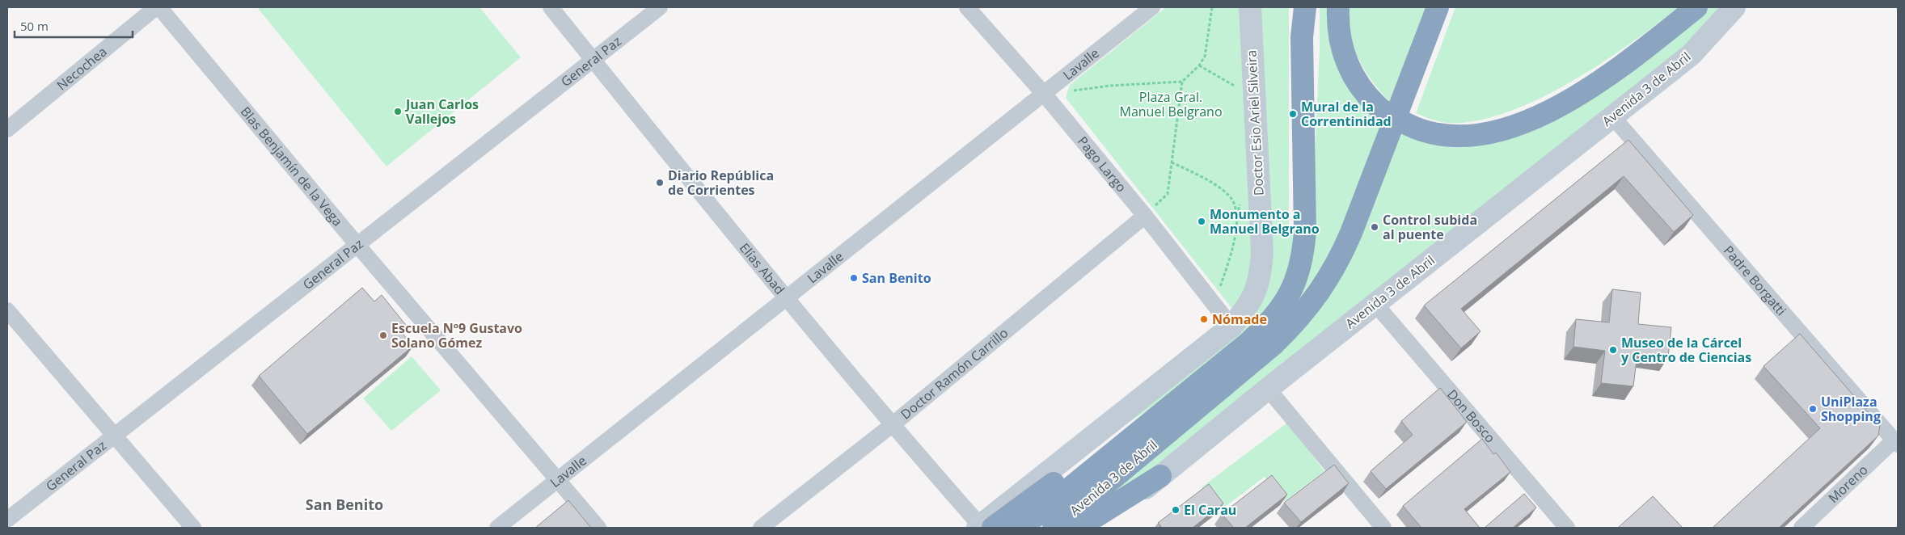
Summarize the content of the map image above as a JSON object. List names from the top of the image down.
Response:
{
  "streets": {
    "highway": ["Avenida 3 de Abril"],
    "main road": ["Doctor Esio Ariel Silveira"],
    "street": [
      "General Paz",
      "Lavalle",
      "Necochea",
      "Pago Largo",
      "Blas Benjamín de la Vega",
      "Elías Abad",
      "Padre Borgatti",
      "Doctor Ramón Carrillo",
      "Don Bosco",
      "Moreno"
    ]
  },
  "crossings": [
    ["General Paz", "Blas Benjamín de la Vega"],
    ["General Paz", "Elías Abad"],
    ["Lavalle", "Pago Largo"],
    ["Lavalle", "Blas Benjamín de la Vega"],
    ["Lavalle", "Elías Abad"],
    ["Necochea", "Blas Benjamín de la Vega"],
    ["Avenida 3 de Abril", "Padre Borgatti"],
    ["Avenida 3 de Abril", "Don Bosco"],
    ["Doctor Esio Ariel Silveira", "Pago Largo"],
    ["Pago Largo", "Doctor Ramón Carrillo"],
    ["Elías Abad", "Doctor Ramón Carrillo"],
    ["Padre Borgatti", "Moreno"]
  ],
  "districts": ["San Benito"],
  "parks": ["Plaza Gral. Manuel Belgrano"],
  "places": [
    "Juan Carlos Vallejos",
    "Mural de la Correntinidad",
    "Diario República de Corrientes",
    "Monumento a Manuel Belgrano",
    "Control subida al puente",
    "San Benito",
    "Nómade",
    "Escuela Nº9 Gustavo Solano Gómez",
    "Museo de la Cárcel y Centro de Ciencias",
    "UniPlaza Shopping",
    "El Carau"
  ],
  "scale_bar": "50 m"
}
